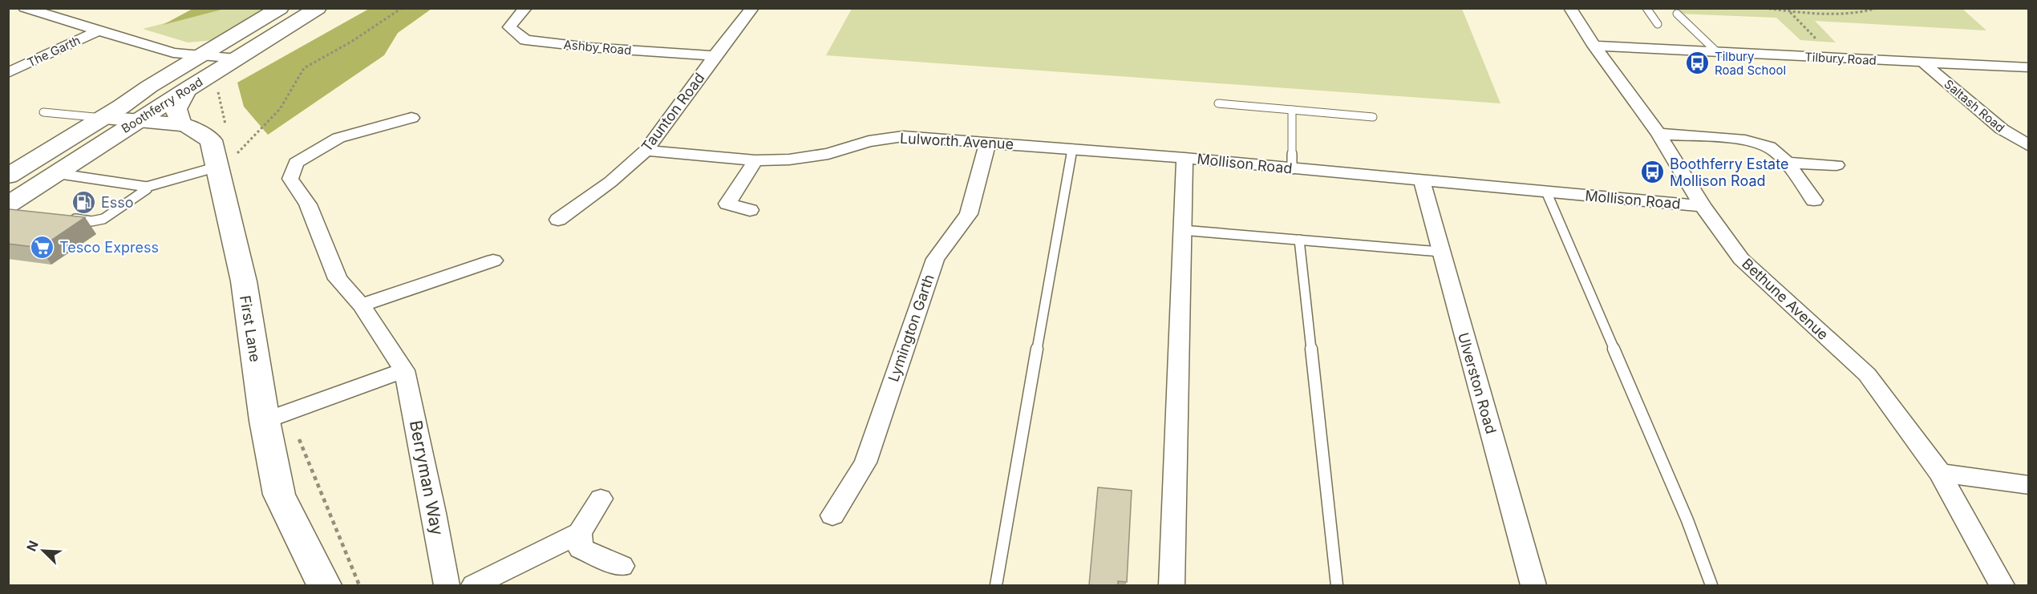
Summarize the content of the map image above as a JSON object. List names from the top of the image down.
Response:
{
  "streets": {
    "main road": ["Boothferry Road", "First Lane"],
    "street": [
      "Ashby Road",
      "The Garth",
      "Tilbury Road",
      "Saltash Road",
      "Taunton Road",
      "Lulworth Avenue",
      "Mollison Road",
      "Bethune Avenue",
      "Lymington Garth",
      "Ulverston Road",
      "Berryman Way"
    ]
  },
  "crossings": [
    ["Ashby Road", "Taunton Road"],
    ["Tilbury Road", "Saltash Road"],
    ["Tilbury Road", "Bethune Avenue"],
    ["Boothferry Road", "First Lane"],
    ["Taunton Road", "Lulworth Avenue"],
    ["Lulworth Avenue", "Mollison Road"],
    ["Lulworth Avenue", "Lymington Garth"],
    ["Mollison Road", "Bethune Avenue"],
    ["Mollison Road", "Ulverston Road"]
  ],
  "places": {
    "bus stop": ["Tilbury Road School", "Boothferry Estate Mollison Road"],
    "fuel station": ["Esso"],
    "supermarket": ["Tesco Express"]
  },
  "north": "top left"
}
